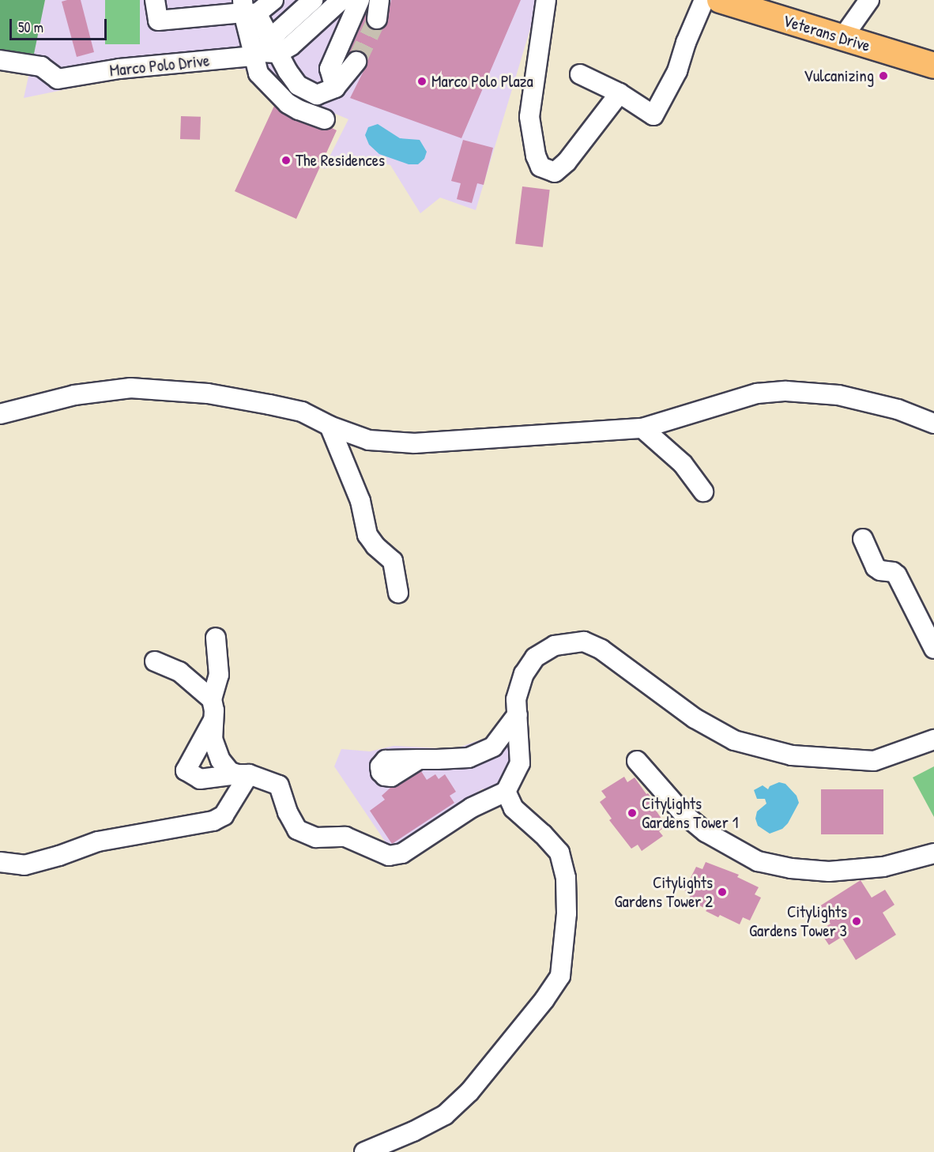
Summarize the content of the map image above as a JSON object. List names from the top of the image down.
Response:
{
  "streets": {
    "main road": ["Veterans Drive"],
    "street": ["Marco Polo Drive"]
  },
  "places": [
    "Vulcanizing",
    "Marco Polo Plaza",
    "The Residences",
    "Citylights Gardens Tower 1",
    "Citylights Gardens Tower 2",
    "Citylights Gardens Tower 3"
  ],
  "scale_bar": "50 m"
}
